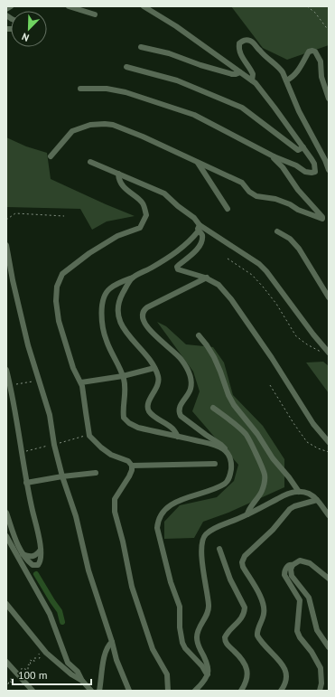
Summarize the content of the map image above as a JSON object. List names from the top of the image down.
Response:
{
  "scale_bar": "100 m",
  "north": "bottom left"
}
